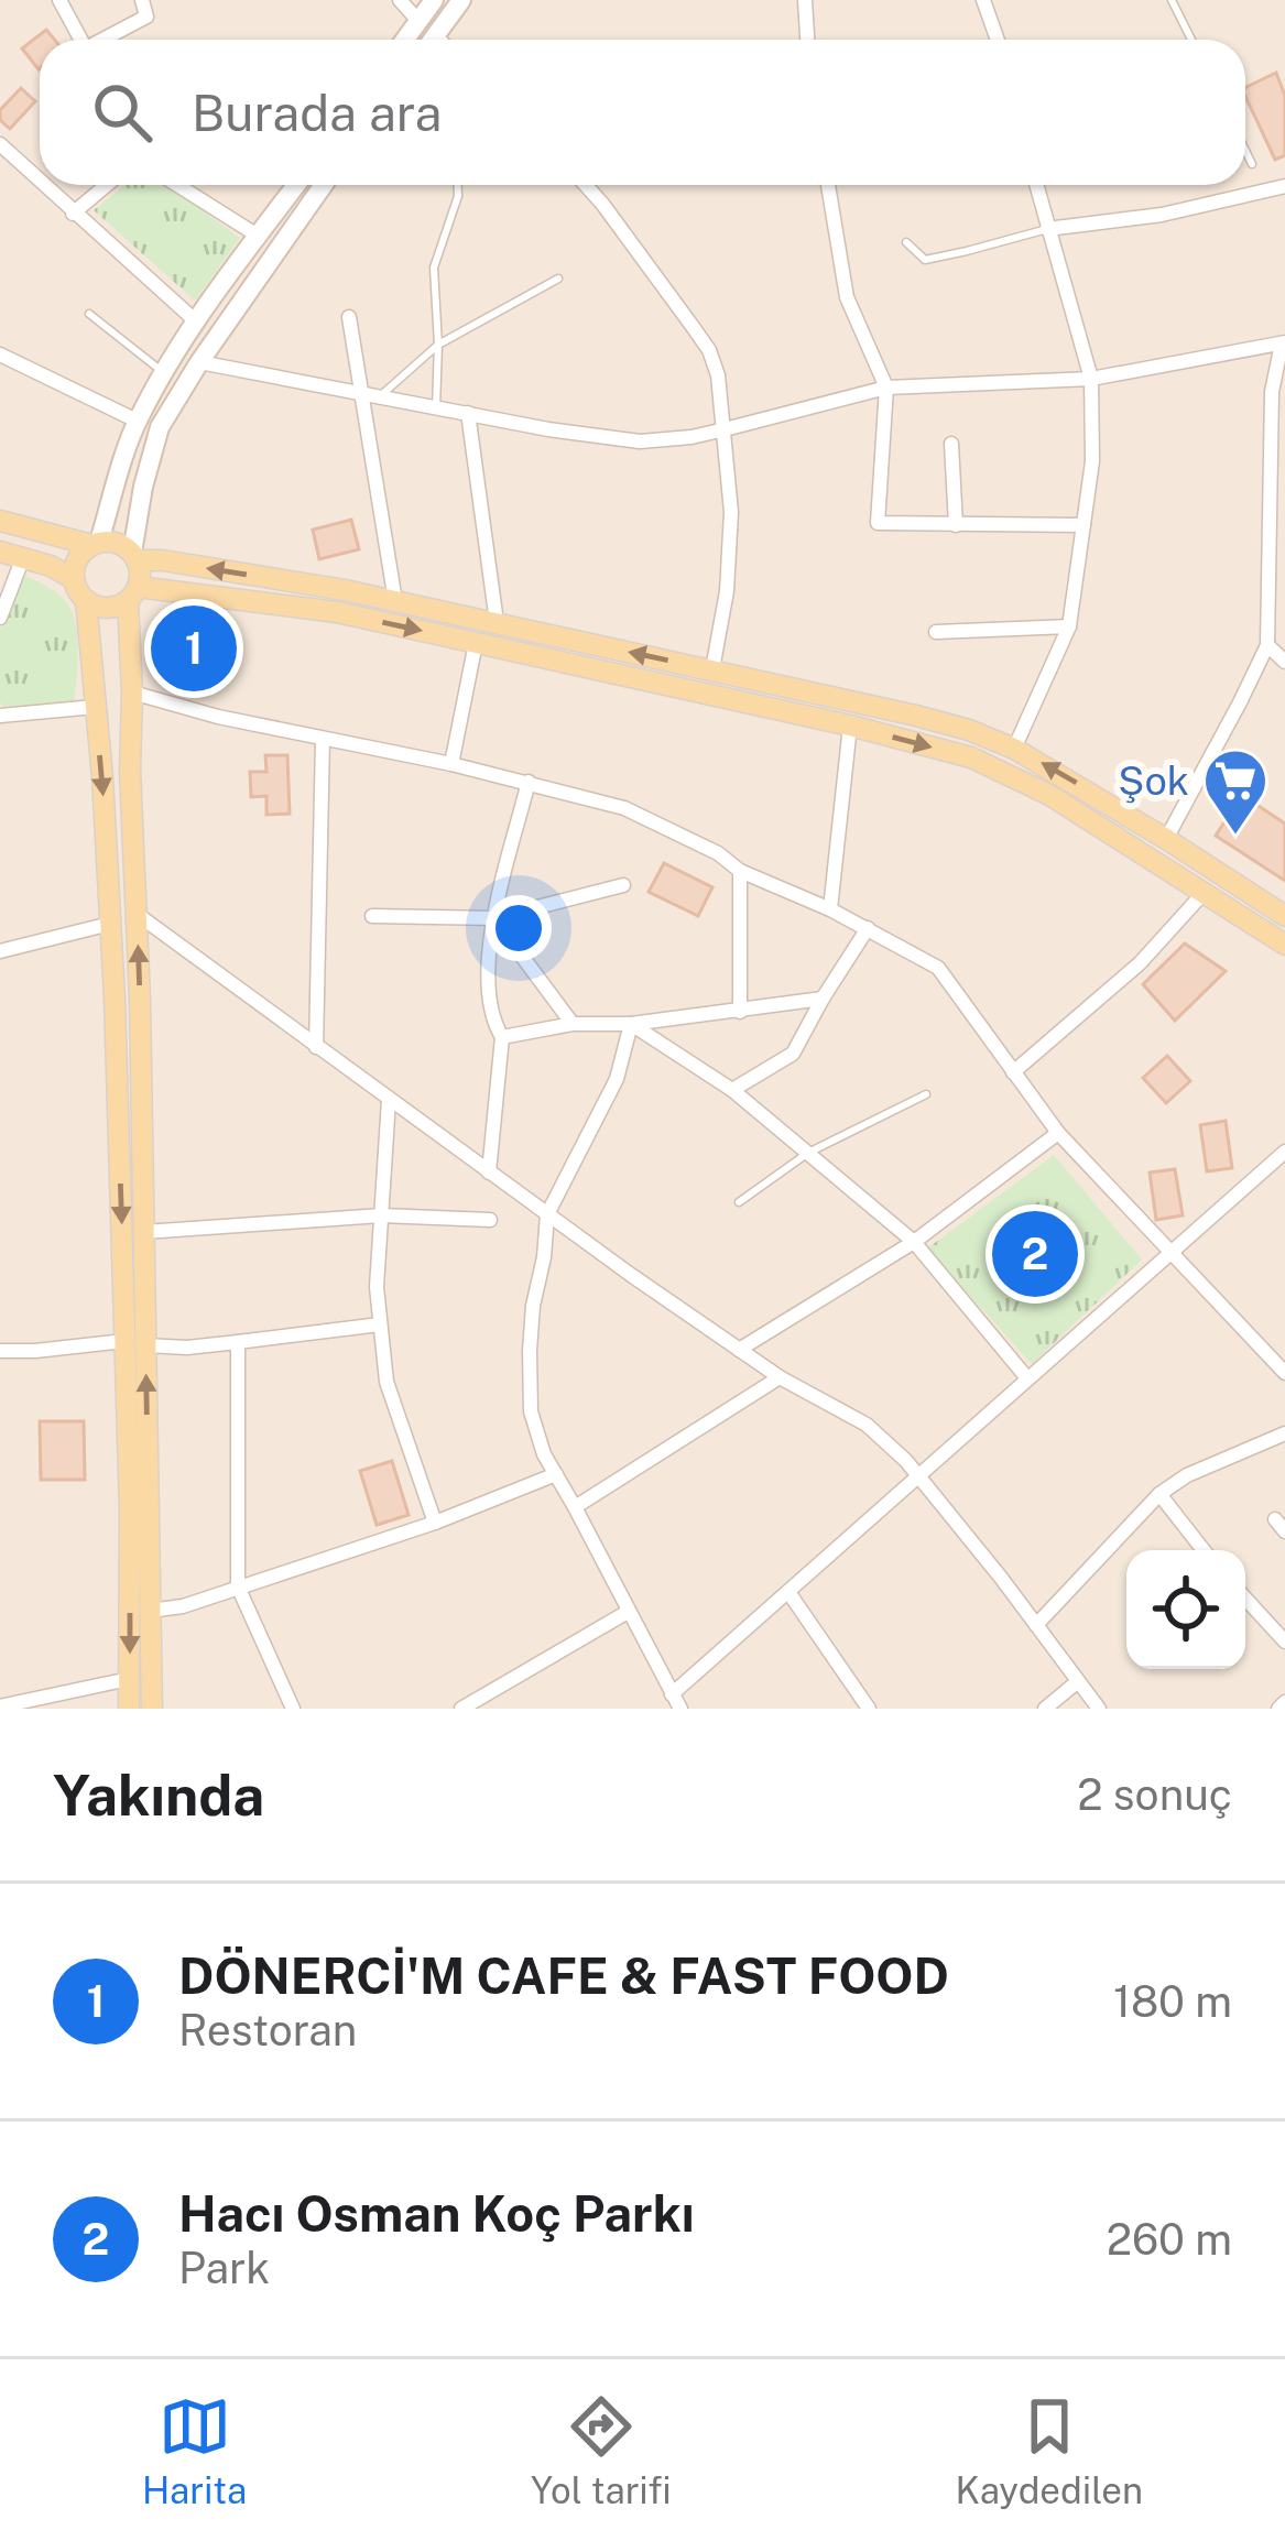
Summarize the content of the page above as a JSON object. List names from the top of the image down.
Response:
{
  "places": {
    "supermarket": ["Şok"]
  },
  "page": {
    "search": "Burada ara",
    "pins": ["1", "2"],
    "heading": ["Yakında", "2 sonuç"],
    "list": [
      {
        "mark": "1",
        "name": "DÖNERCİ'M CAFE & FAST FOOD",
        "note": "Restoran",
        "value": "180 m"
      },
      {
        "mark": "2",
        "name": "Hacı Osman Koç Parkı",
        "note": "Park",
        "value": "260 m"
      }
    ],
    "nav": ["Harita", "Yol tarifi", "Kaydedilen"]
  }
}
